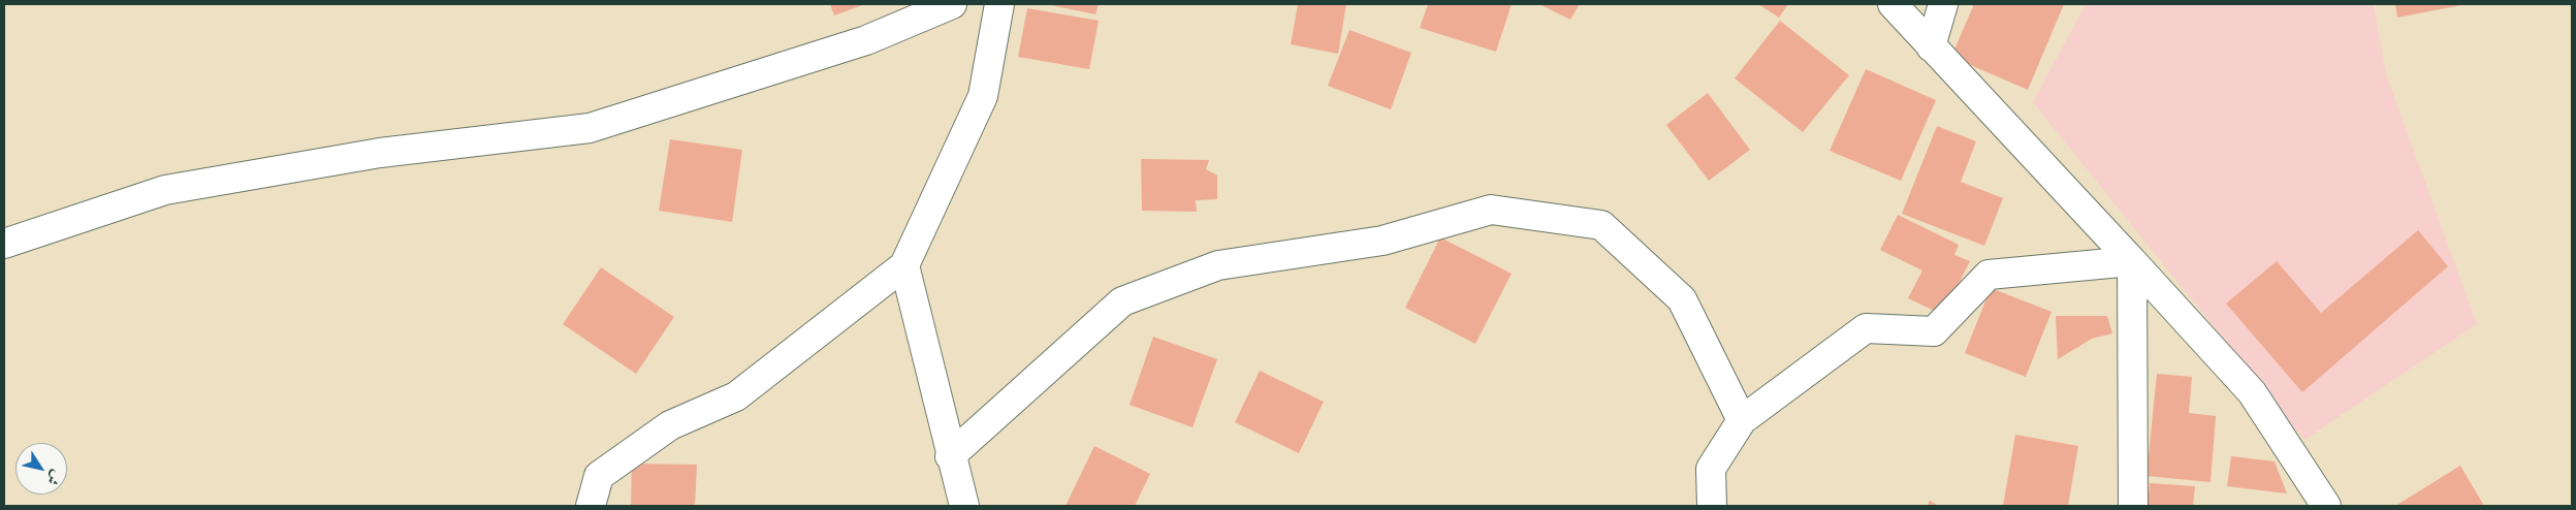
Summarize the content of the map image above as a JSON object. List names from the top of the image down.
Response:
{
  "north": "bottom right"
}
